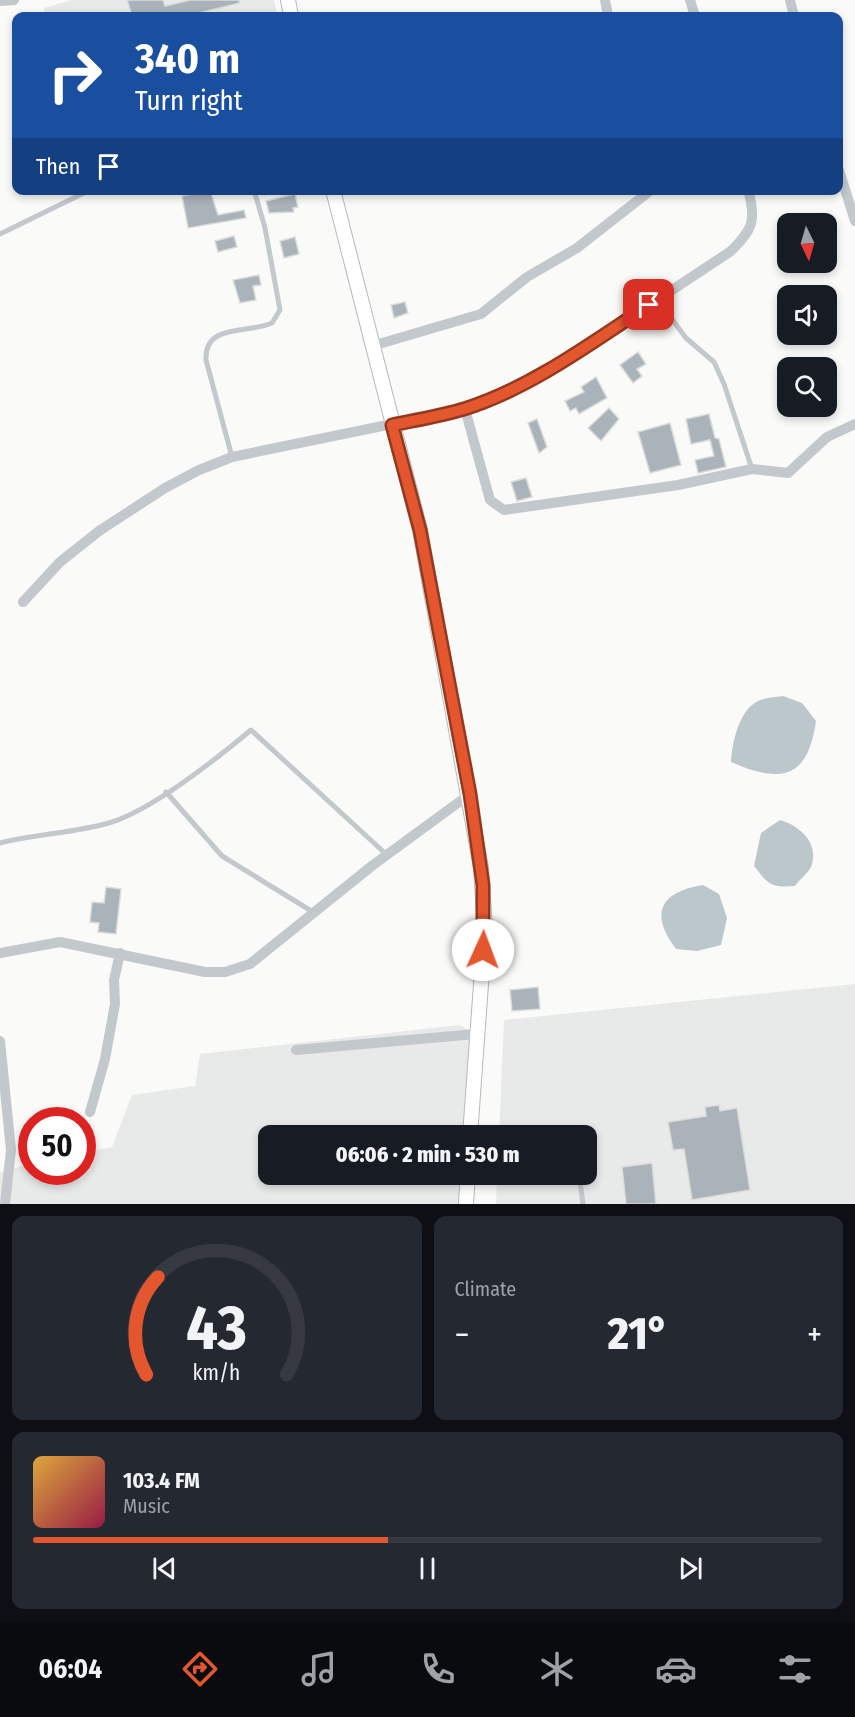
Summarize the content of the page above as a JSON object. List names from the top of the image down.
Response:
{
  "north": "bottom",
  "page": {
    "turn": ["340 m", "Turn right"],
    "then": "Then",
    "limit": "50",
    "trip": "06:06 · 2 min · 530 m",
    "tile": "Climate",
    "heat": ["−", "21°", "+"],
    "song": ["103.4 FM", "Music"],
    "tabs": "06:04",
    "gauge": ["43", "km/h"]
  }
}
